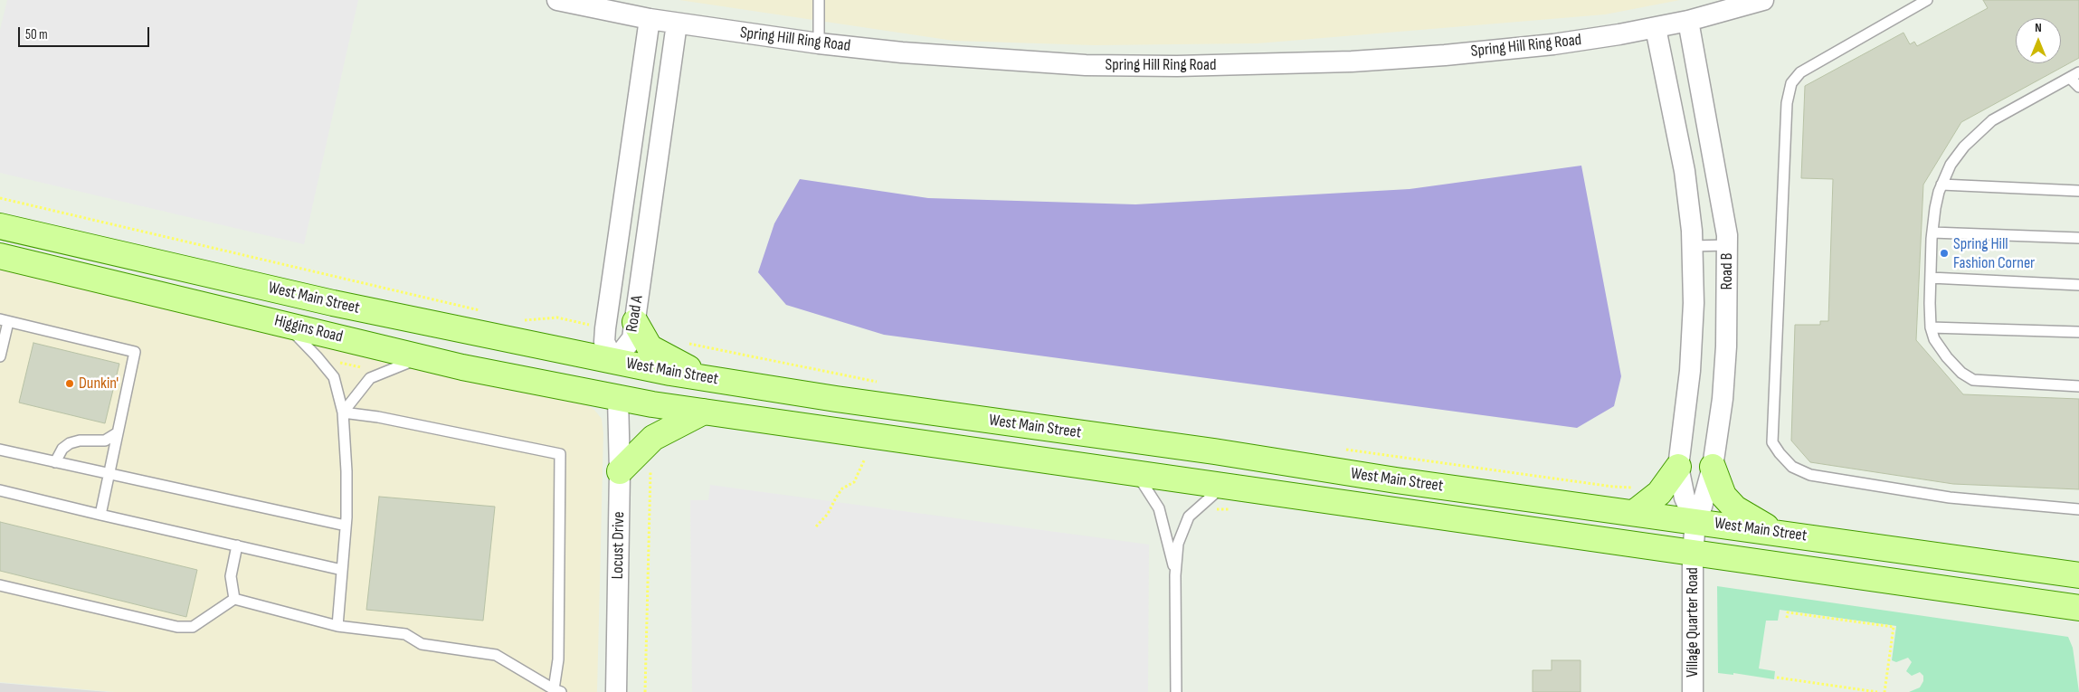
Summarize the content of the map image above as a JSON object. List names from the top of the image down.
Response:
{
  "streets": {
    "main road": ["West Main Street", "Higgins Road"],
    "street": [
      "Spring Hill Ring Road",
      "Road B",
      "Road A",
      "Locust Drive",
      "Village Quarter Road"
    ]
  },
  "crossings": [
    ["Spring Hill Ring Road", "Road B"],
    ["Spring Hill Ring Road", "Road A"],
    ["Road B", "West Main Street"],
    ["Road B", "Village Quarter Road"],
    ["West Main Street", "Road A"],
    ["West Main Street", "Higgins Road"],
    ["West Main Street", "Locust Drive"],
    ["West Main Street", "Village Quarter Road"],
    ["Higgins Road", "Locust Drive"]
  ],
  "places": ["Spring Hill Fashion Corner", "Dunkin'"],
  "scale_bar": "50 m",
  "north": "top"
}
